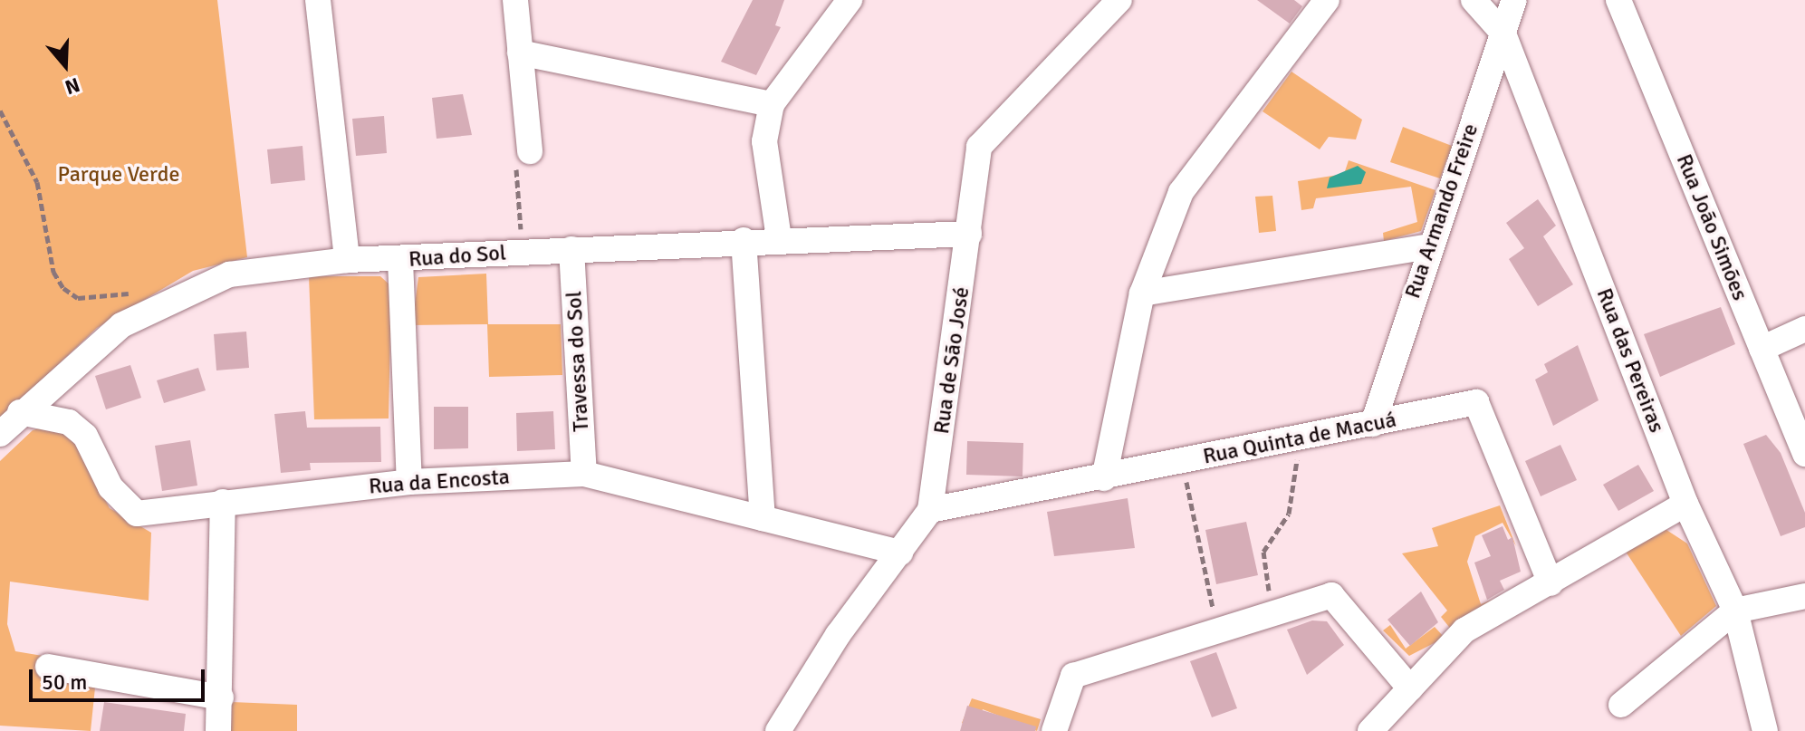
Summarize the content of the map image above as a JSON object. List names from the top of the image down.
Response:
{
  "streets": {
    "street": [
      "Rua Armando Freire",
      "Rua João Simões",
      "Rua do Sol",
      "Rua de São José",
      "Rua das Pereiras",
      "Travessa do Sol",
      "Rua Quinta de Macuá",
      "Rua da Encosta"
    ]
  },
  "crossings": [
    ["Rua Armando Freire", "Rua das Pereiras"],
    ["Rua Armando Freire", "Rua Quinta de Macuá"],
    ["Rua do Sol", "Rua de São José"],
    ["Rua do Sol", "Travessa do Sol"],
    ["Rua do Sol", "Rua da Encosta"],
    ["Rua de São José", "Rua Quinta de Macuá"],
    ["Rua de São José", "Rua da Encosta"],
    ["Travessa do Sol", "Rua da Encosta"]
  ],
  "parks": ["Parque Verde"],
  "scale_bar": "50 m",
  "north": "bottom"
}
